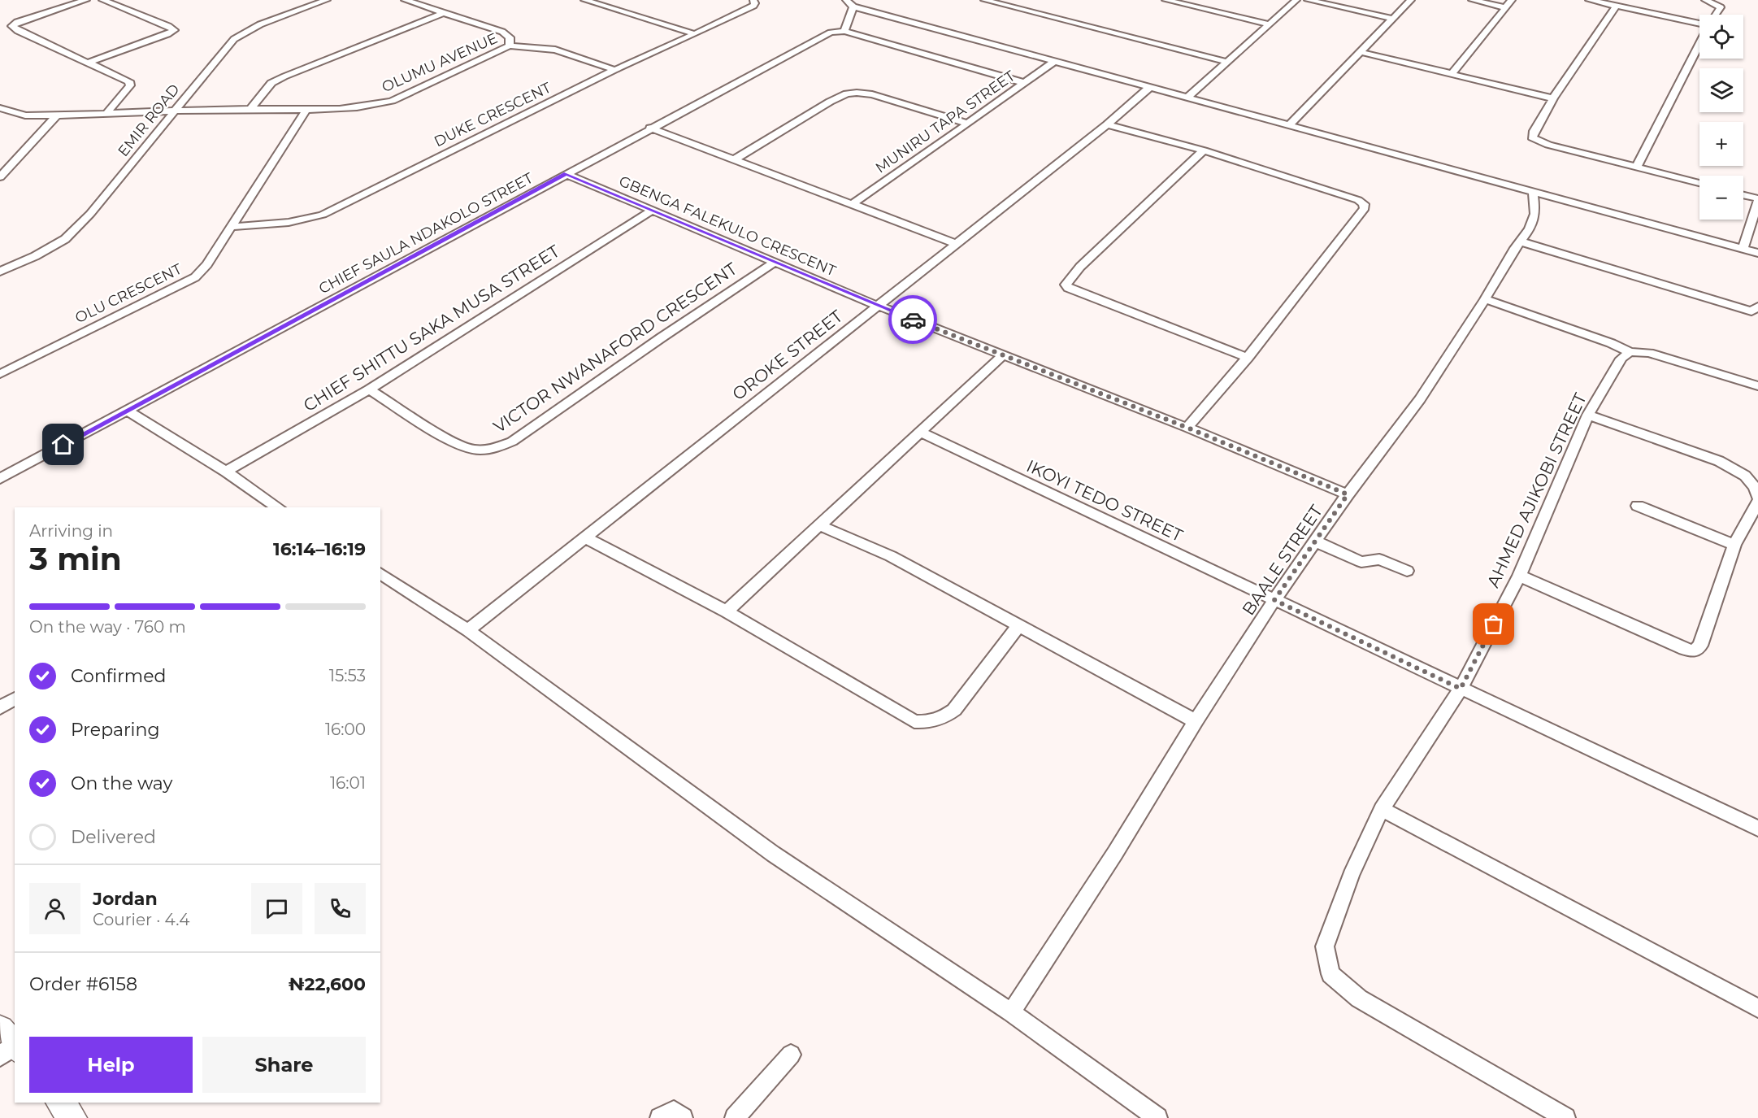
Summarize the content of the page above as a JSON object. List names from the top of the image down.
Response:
{
  "streets": {
    "street": [
      "OLUMU AVENUE",
      "DUKE CRESCENT",
      "EMIR ROAD",
      "MUNIRU TAPA STREET",
      "GBENGA FALEKULO CRESCENT",
      "CHIEF SAULA NDAKOLO STREET",
      "OLU CRESCENT",
      "CHIEF SHITTU SAKA MUSA STREET",
      "VICTOR NWANAFORD CRESCENT",
      "OROKE STREET",
      "AHMED AJIKOBI STREET",
      "IKOYI TEDO STREET",
      "BAALE STREET"
    ]
  },
  "crossings": [
    ["OLUMU AVENUE", "EMIR ROAD"],
    ["OLUMU AVENUE", "OLU CRESCENT"],
    ["DUKE CRESCENT", "OLU CRESCENT"],
    ["GBENGA FALEKULO CRESCENT", "CHIEF SAULA NDAKOLO STREET"],
    ["GBENGA FALEKULO CRESCENT", "CHIEF SHITTU SAKA MUSA STREET"],
    ["GBENGA FALEKULO CRESCENT", "VICTOR NWANAFORD CRESCENT"],
    ["GBENGA FALEKULO CRESCENT", "OROKE STREET"],
    ["GBENGA FALEKULO CRESCENT", "BAALE STREET"],
    ["CHIEF SHITTU SAKA MUSA STREET", "VICTOR NWANAFORD CRESCENT"],
    ["AHMED AJIKOBI STREET", "IKOYI TEDO STREET"],
    ["IKOYI TEDO STREET", "BAALE STREET"]
  ],
  "page": {
    "map_buttons": ["+", "−"],
    "heading": ["3 min", "Arriving in", "16:14–16:19"],
    "panel": [
      "Jordan",
      "Courier · 4.4",
      "Order #6158",
      "₦22,600"
    ],
    "bar": "On the way · 760 m",
    "list": [
      ["Confirmed", "15:53"],
      ["Preparing", "16:00"],
      ["On the way", "16:01"],
      "Delivered"
    ],
    "buttons": ["Help", "Share"]
  }
}
